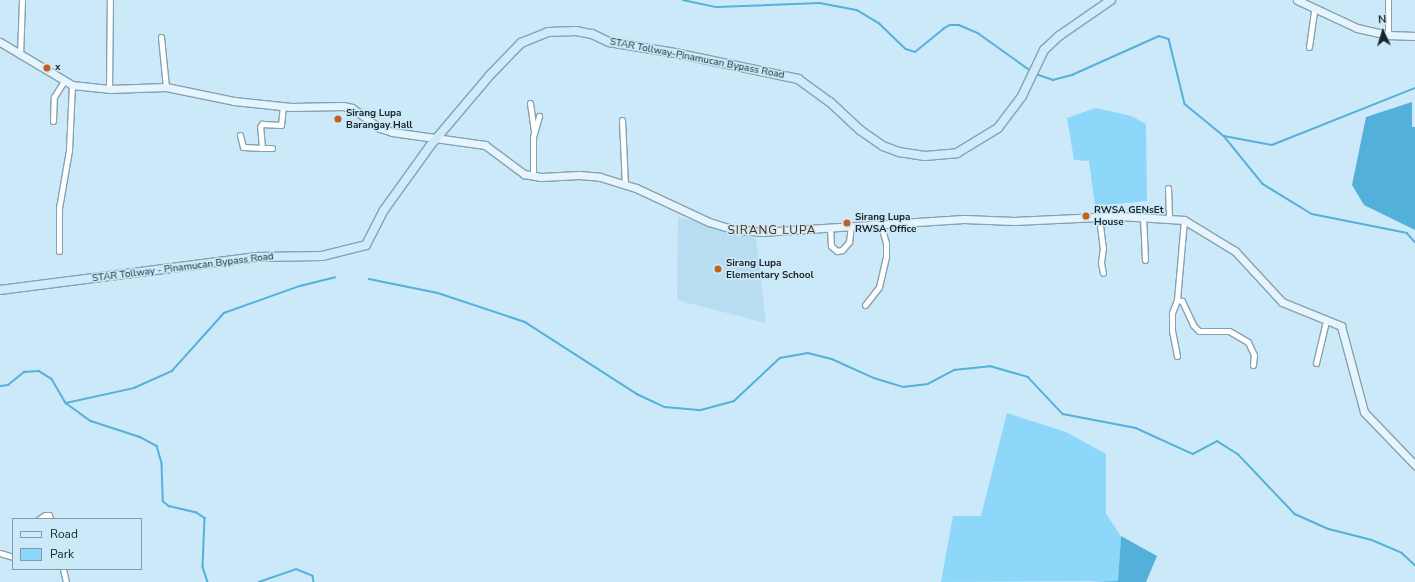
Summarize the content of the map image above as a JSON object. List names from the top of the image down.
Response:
{
  "streets": {
    "main road": ["STAR Tollway-Pinamucan Bypass Road", "STAR Tollway - Pinamucan Bypass Road"]
  },
  "crossings": [
    ["STAR Tollway-Pinamucan Bypass Road", "STAR Tollway - Pinamucan Bypass Road"]
  ],
  "districts": ["SIRANG LUPA"],
  "places": [
    "x",
    "Sirang Lupa Barangay Hall",
    "RWSA GENsEt House",
    "Sirang Lupa RWSA Office",
    "Sirang Lupa Elementary School"
  ],
  "legend": ["Road", "Park"],
  "north": "top"
}
